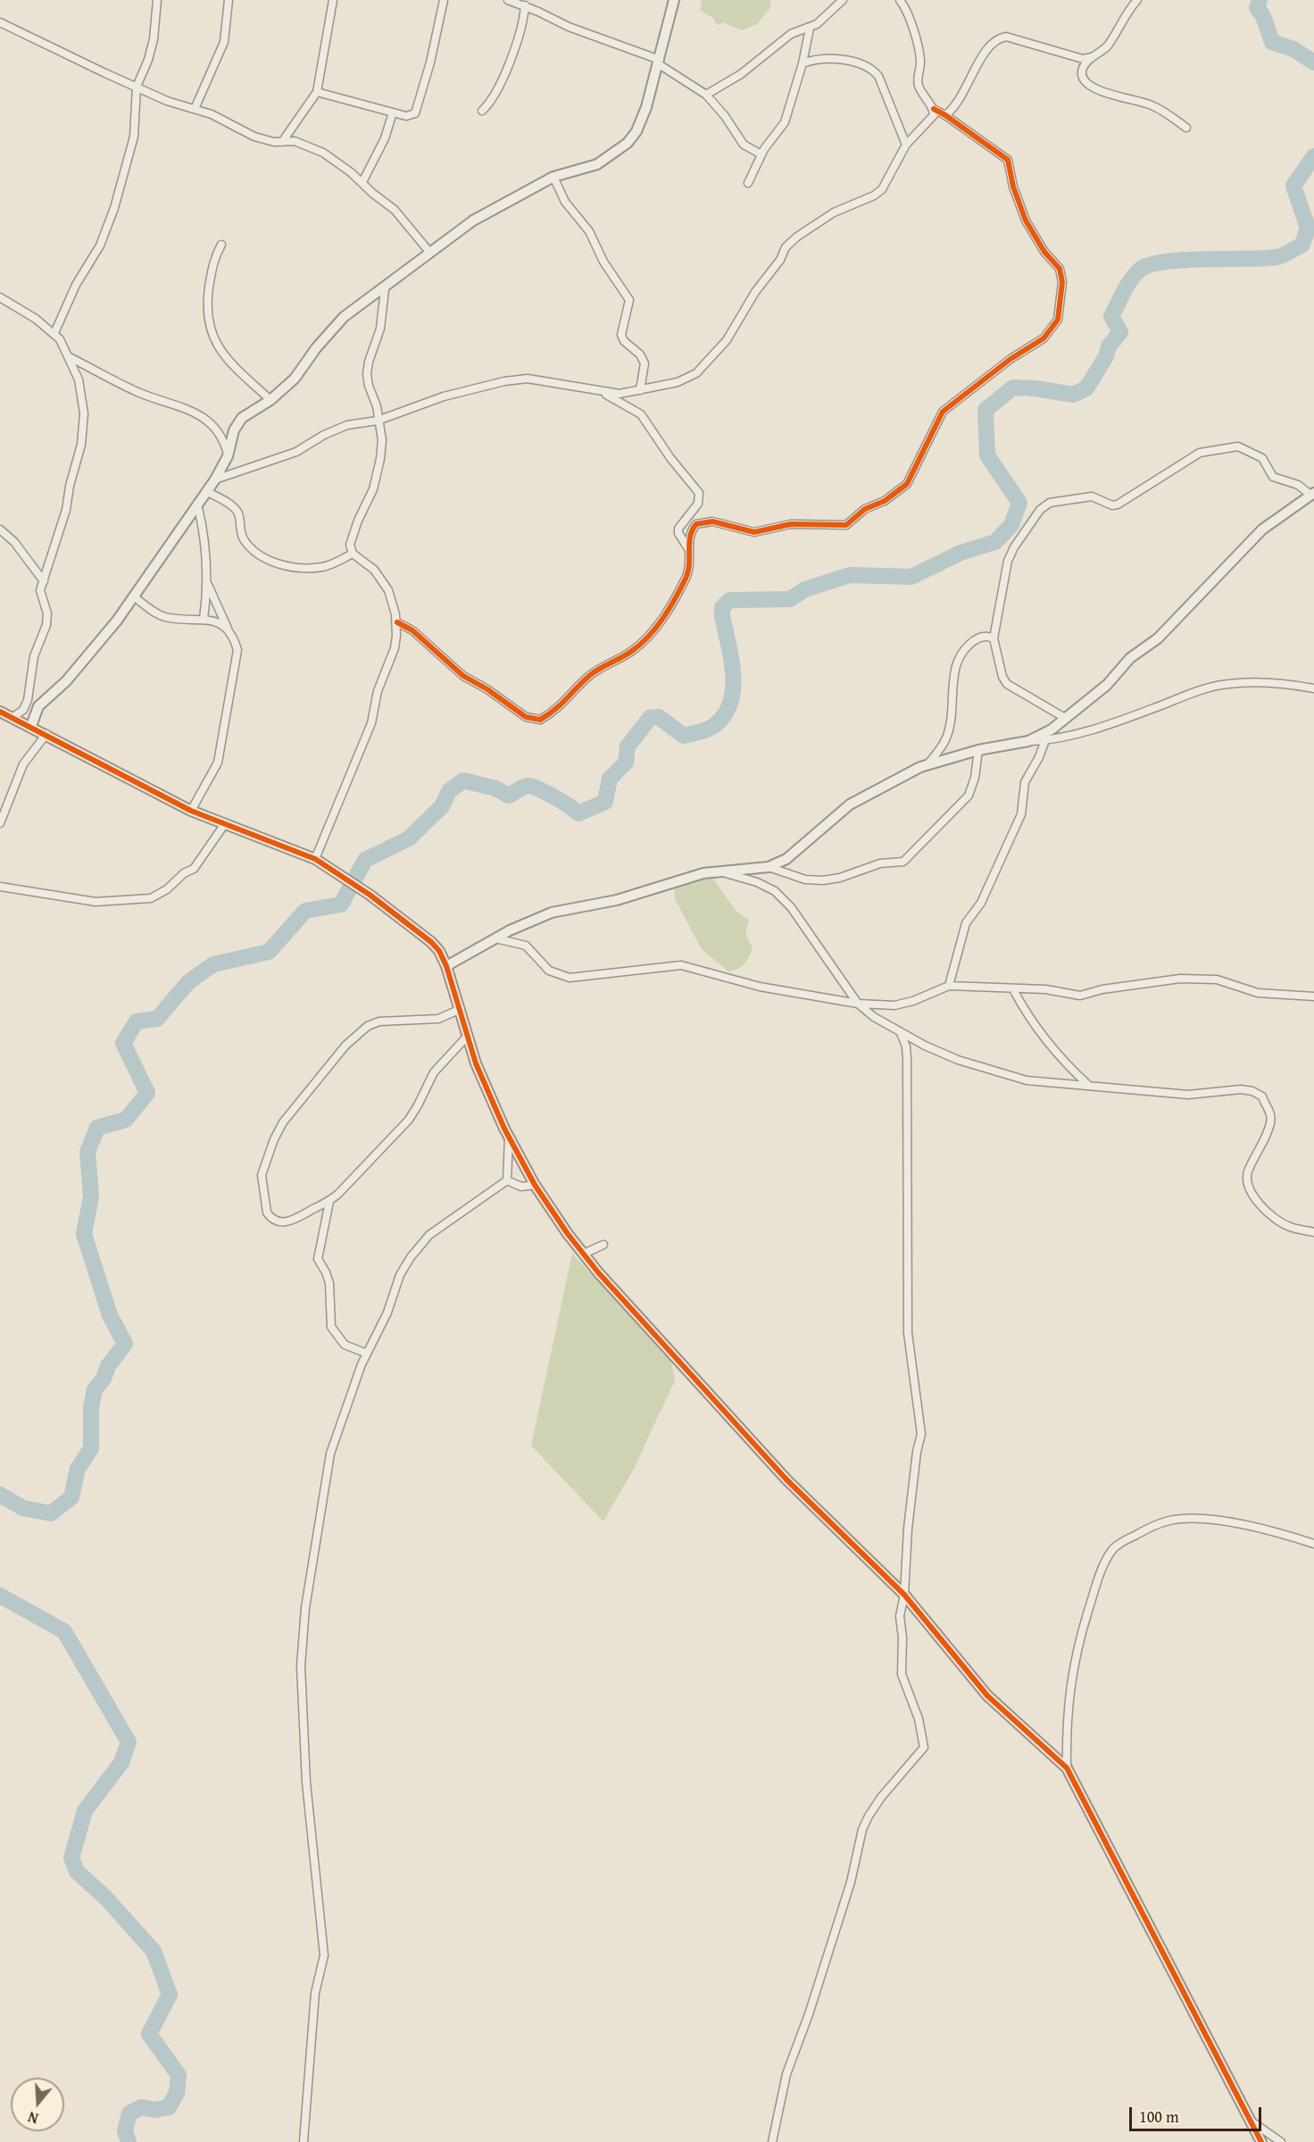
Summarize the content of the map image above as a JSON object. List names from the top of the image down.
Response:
{
  "scale_bar": "100 m",
  "north": "bottom"
}
